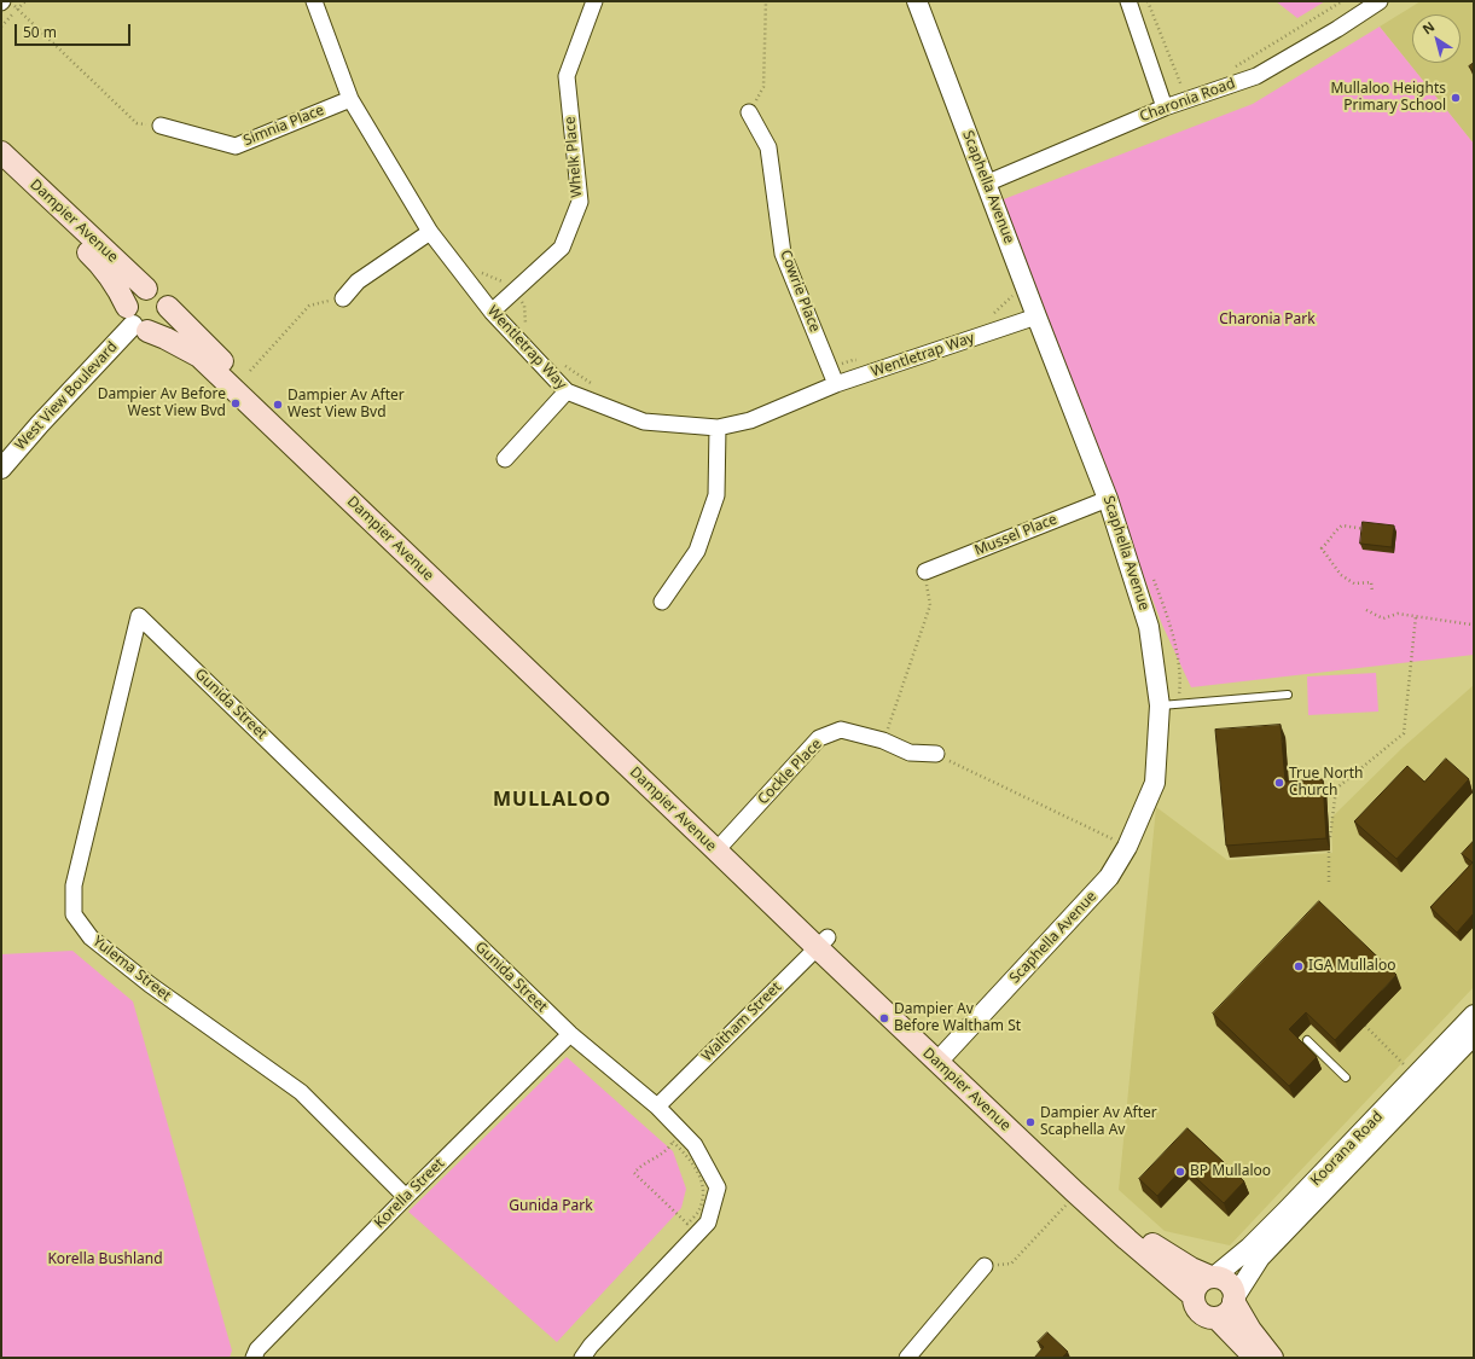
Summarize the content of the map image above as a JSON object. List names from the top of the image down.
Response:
{
  "streets": {
    "main road": ["Dampier Avenue"],
    "street": [
      "Charonia Road",
      "Simnia Place",
      "Whelk Place",
      "Scaphella Avenue",
      "Cowrie Place",
      "Wentletrap Way",
      "West View Boulevard",
      "Mussel Place",
      "Gunida Street",
      "Cockle Place",
      "Yulema Street",
      "Waltham Street",
      "Koorana Road",
      "Korella Street"
    ]
  },
  "crossings": [
    ["Charonia Road", "Scaphella Avenue"],
    ["Simnia Place", "Wentletrap Way"],
    ["Whelk Place", "Wentletrap Way"],
    ["Scaphella Avenue", "Dampier Avenue"],
    ["Scaphella Avenue", "Wentletrap Way"],
    ["Scaphella Avenue", "Mussel Place"],
    ["Dampier Avenue", "West View Boulevard"],
    ["Dampier Avenue", "Cockle Place"],
    ["Dampier Avenue", "Waltham Street"],
    ["Dampier Avenue", "Koorana Road"],
    ["Cowrie Place", "Wentletrap Way"],
    ["Gunida Street", "Yulema Street"],
    ["Gunida Street", "Waltham Street"],
    ["Gunida Street", "Korella Street"],
    ["Yulema Street", "Korella Street"]
  ],
  "districts": ["MULLALOO"],
  "parks": ["Charonia Park", "Gunida Park", "Korella Bushland"],
  "places": [
    "Mullaloo Heights Primary School",
    "Dampier Av Before West View Bvd",
    "Dampier Av After West View Bvd",
    "True North Church",
    "IGA Mullaloo",
    "Dampier Av Before Waltham St",
    "Dampier Av After Scaphella Av",
    "BP Mullaloo"
  ],
  "scale_bar": "50 m",
  "north": "top left"
}
